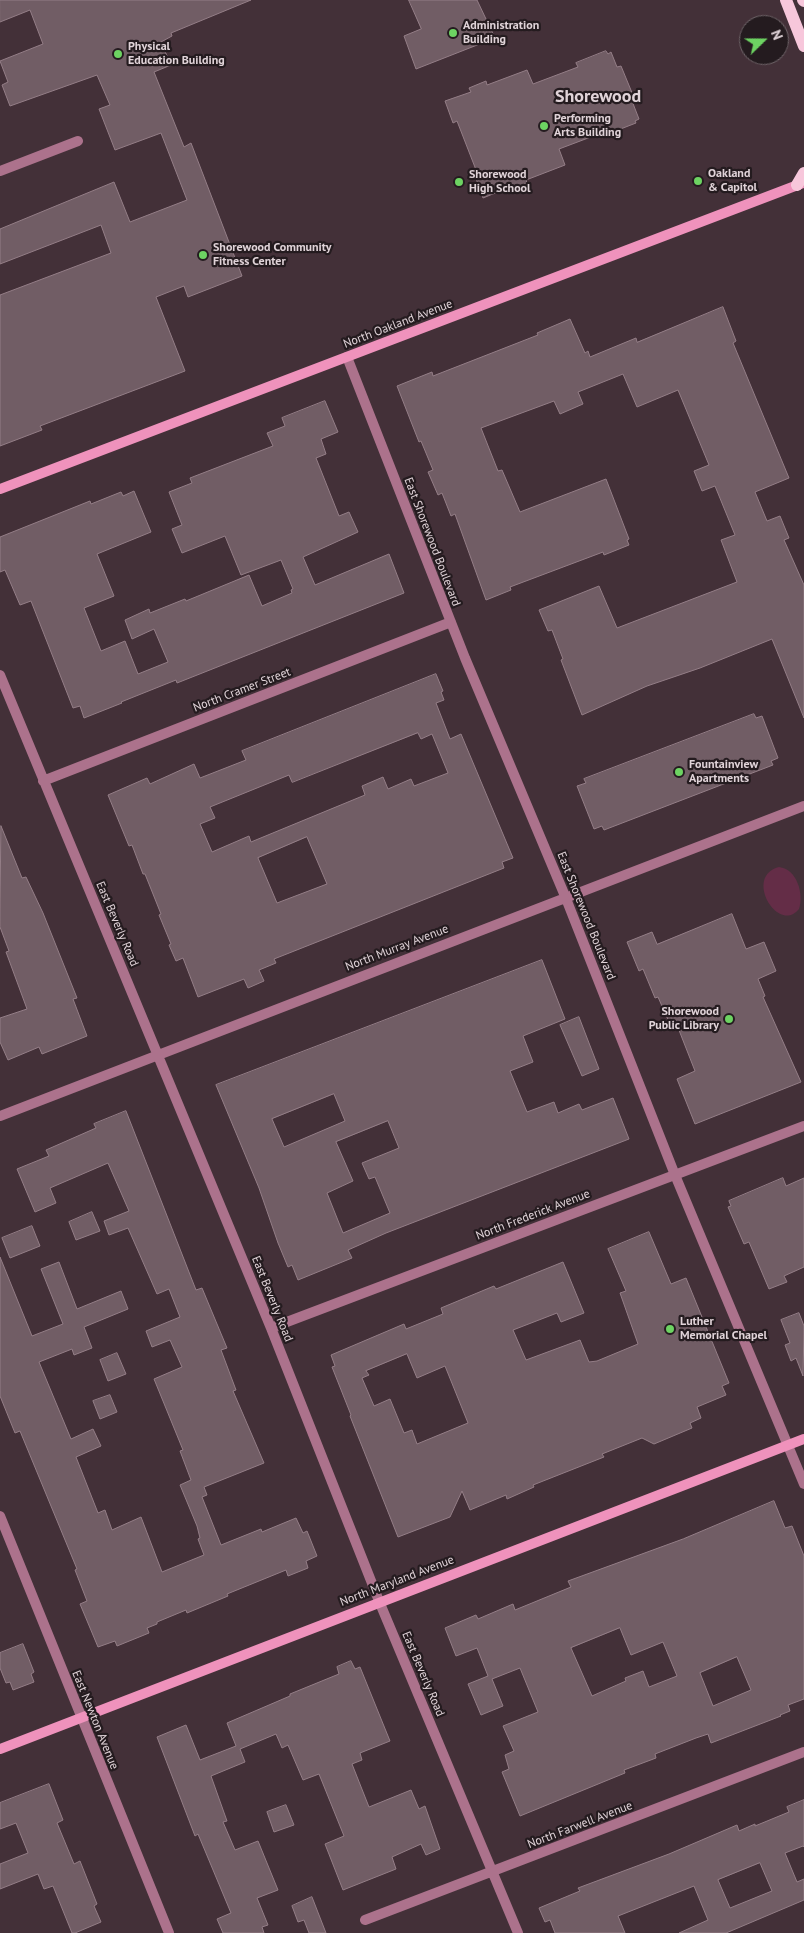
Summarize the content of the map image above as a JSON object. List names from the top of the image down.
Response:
{
  "streets": {
    "street": [
      "North Oakland Avenue",
      "East Shorewood Boulevard",
      "North Cramer Street",
      "East Beverly Road",
      "North Murray Avenue",
      "North Frederick Avenue",
      "North Maryland Avenue",
      "East Newton Avenue",
      "North Farwell Avenue"
    ]
  },
  "crossings": [
    ["North Oakland Avenue", "East Shorewood Boulevard"],
    ["East Shorewood Boulevard", "North Cramer Street"],
    ["East Shorewood Boulevard", "North Murray Avenue"],
    ["East Shorewood Boulevard", "North Frederick Avenue"],
    ["East Shorewood Boulevard", "North Maryland Avenue"],
    ["North Cramer Street", "East Beverly Road"],
    ["East Beverly Road", "North Murray Avenue"],
    ["East Beverly Road", "North Frederick Avenue"],
    ["East Beverly Road", "North Maryland Avenue"],
    ["East Beverly Road", "North Farwell Avenue"],
    ["North Maryland Avenue", "East Newton Avenue"]
  ],
  "districts": ["Shorewood"],
  "places": [
    "Administration Building",
    "Physical Education Building",
    "Performing Arts Building",
    "Oakland & Capitol",
    "Shorewood High School",
    "Shorewood Community Fitness Center",
    "Fountainview Apartments",
    "Shorewood Public Library",
    "Luther Memorial Chapel"
  ],
  "north": "right"
}
